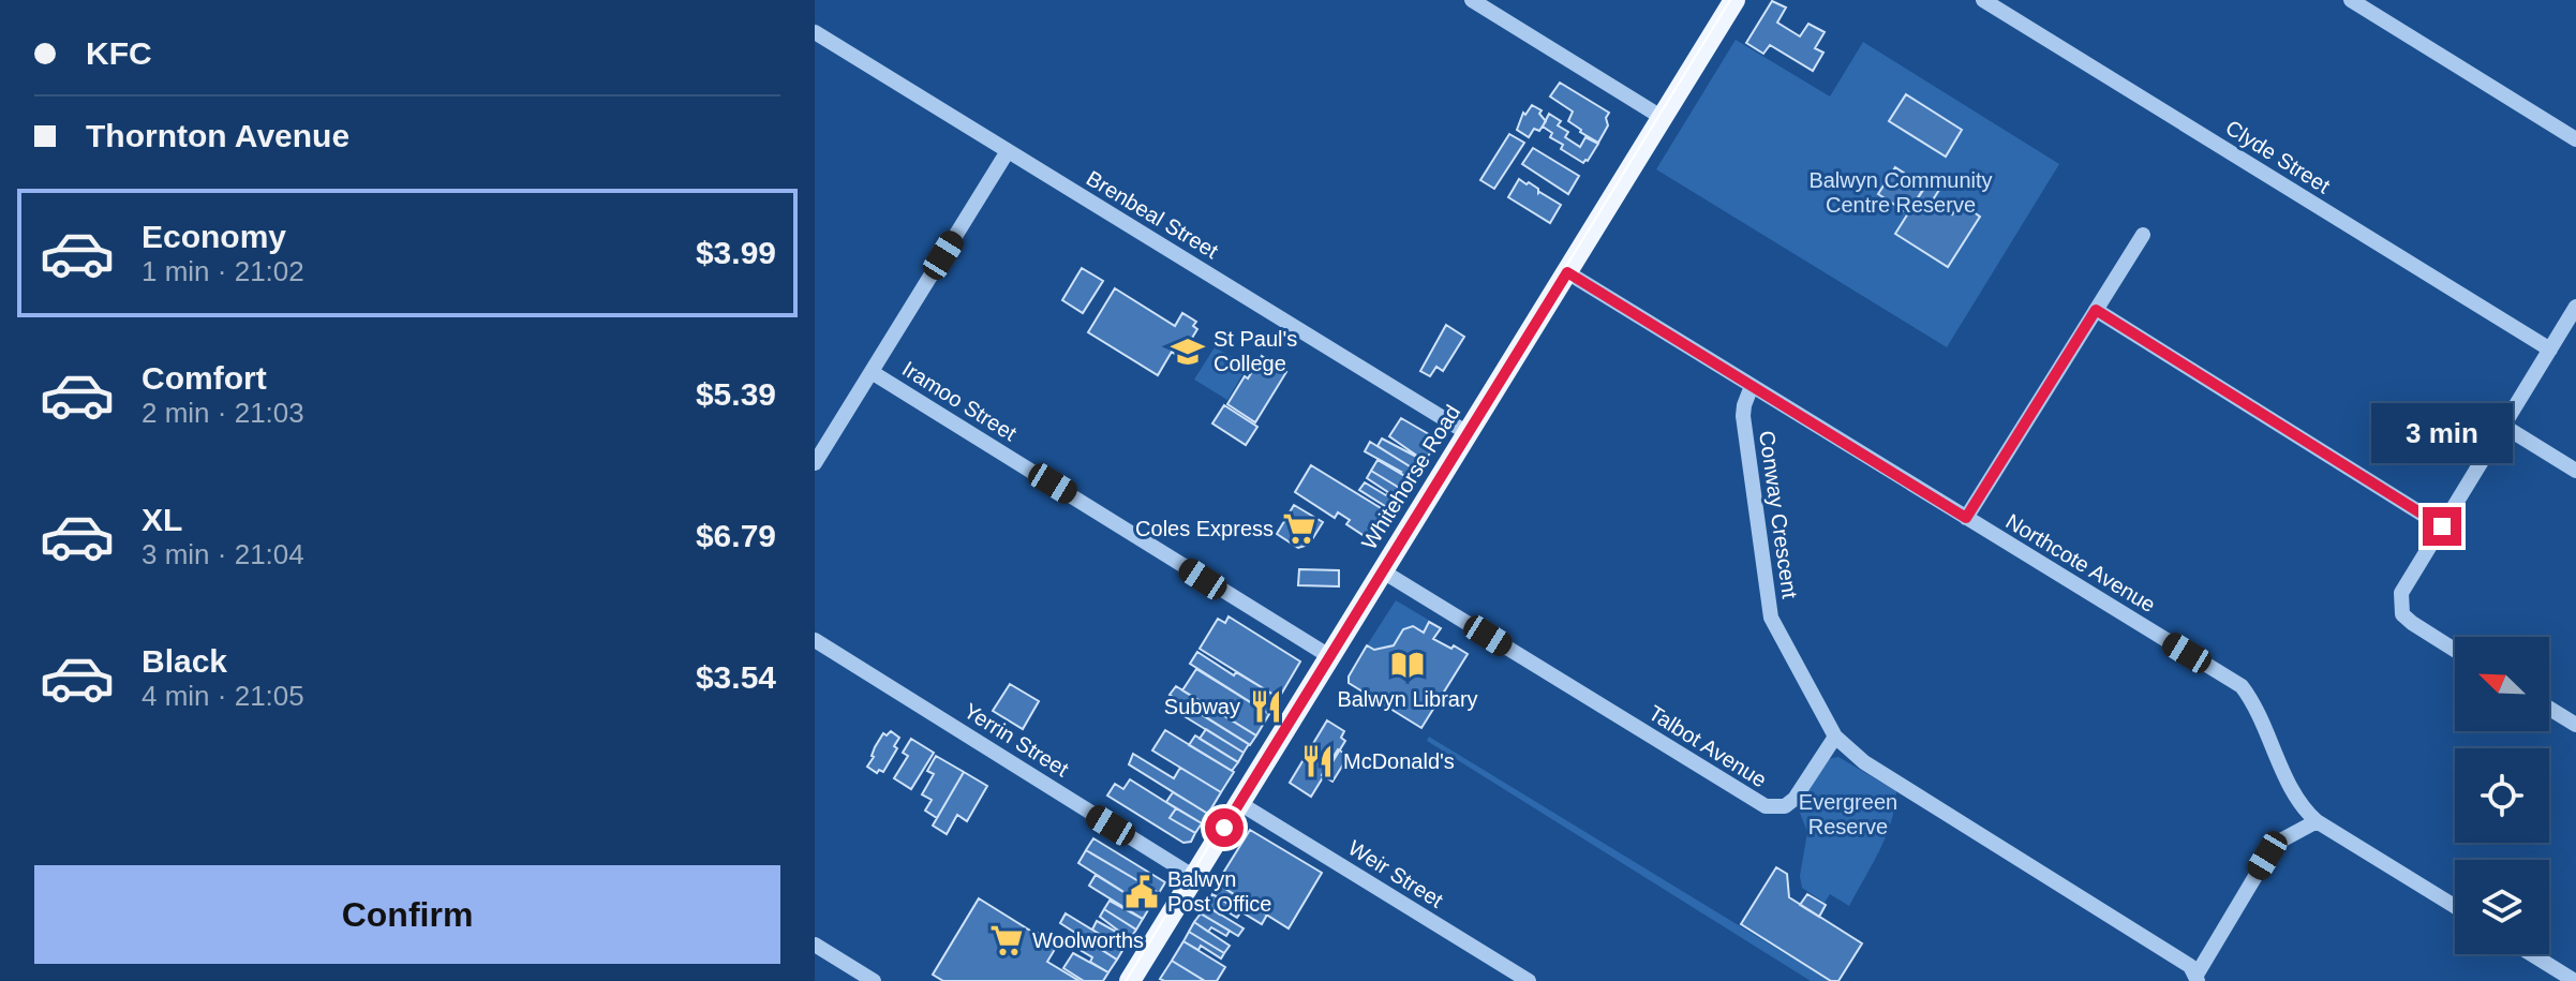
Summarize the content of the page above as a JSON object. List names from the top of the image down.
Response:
{
  "streets": {
    "main road": ["Whitehorse Road"],
    "street": [
      "Clyde Street",
      "Brenbeal Street",
      "Iramoo Street",
      "Conway Crescent",
      "Northcote Avenue",
      "Yerrin Street",
      "Talbot Avenue",
      "Weir Street"
    ]
  },
  "crossings": [
    ["Brenbeal Street", "Whitehorse Road"],
    ["Iramoo Street", "Whitehorse Road"],
    ["Whitehorse Road", "Northcote Avenue"],
    ["Whitehorse Road", "Yerrin Street"],
    ["Whitehorse Road", "Talbot Avenue"],
    ["Whitehorse Road", "Weir Street"],
    ["Conway Crescent", "Northcote Avenue"],
    ["Conway Crescent", "Talbot Avenue"]
  ],
  "parks": ["Balwyn Community Centre Reserve", "Evergreen Reserve"],
  "places": {
    "school or university": ["St Paul's College"],
    "supermarket": ["Coles Express", "Woolworths"],
    "library": ["Balwyn Library"],
    "restaurant": ["Subway", "McDonald's"],
    "public building": ["Balwyn Post Office"]
  },
  "north": "top left",
  "page": {
    "banner": ["KFC", "Thornton Avenue"],
    "list": [
      {
        "name": "Economy",
        "note": "1 min · 21:02",
        "value": "$3.99"
      },
      {
        "name": "Comfort",
        "note": "2 min · 21:03",
        "value": "$5.39"
      },
      {
        "name": "XL",
        "note": "3 min · 21:04",
        "value": "$6.79"
      },
      {
        "name": "Black",
        "note": "4 min · 21:05",
        "value": "$3.54"
      }
    ],
    "bubble": "3 min",
    "buttons": "Confirm"
  }
}
